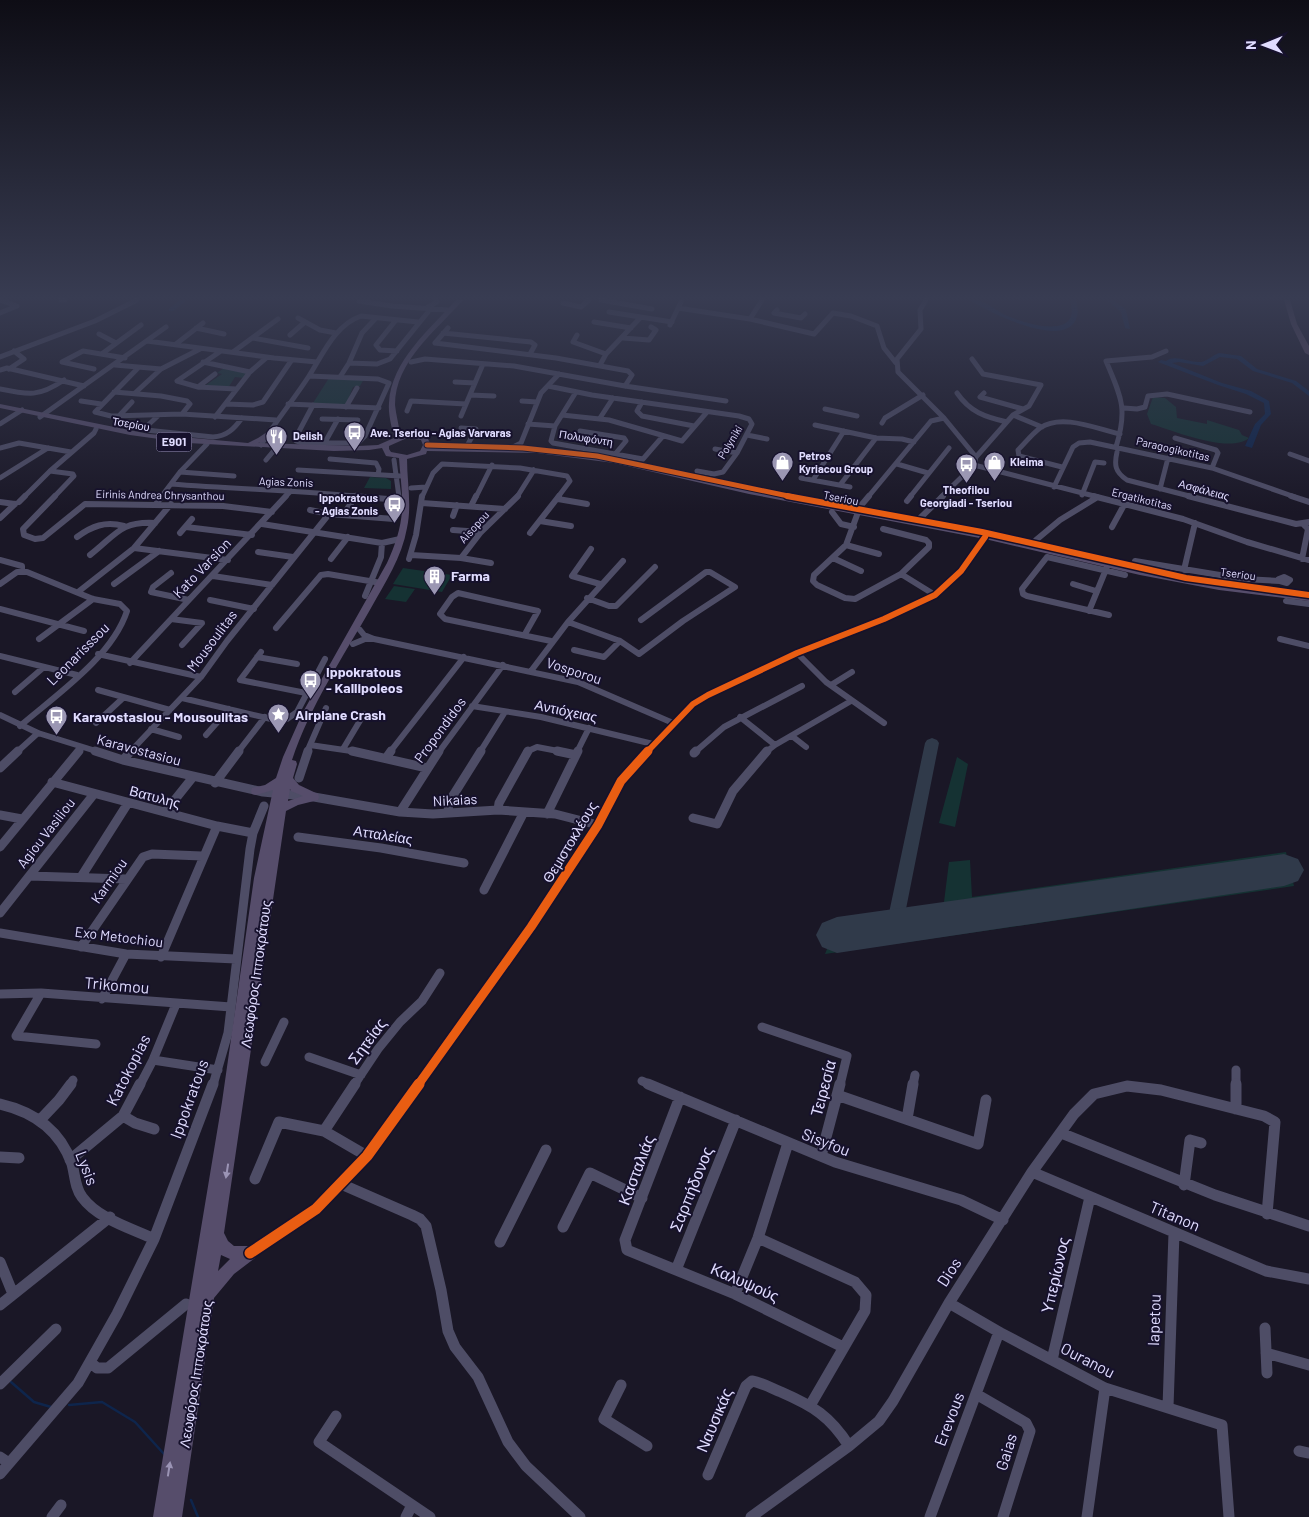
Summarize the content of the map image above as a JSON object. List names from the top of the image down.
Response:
{
  "streets": {
    "main road": [
      "Τσερίου",
      "E901",
      "Tseriou",
      "Λεωφόρος Ιπποκράτους",
      "Ippokratous"
    ],
    "street": [
      "Πολυφόντη",
      "Polyniki",
      "Paragogikotitas",
      "Agias Zonis",
      "Ασφάλειας",
      "Eirinis Andrea Chrysanthou",
      "Ergatikotitas",
      "Aisopou",
      "Kato Varsion",
      "Mousoulitas",
      "Leonarisssou",
      "Vosporou",
      "Αντιόχειας",
      "Propondidos",
      "Karavostasiou",
      "Βατυλης",
      "Nikaias",
      "Agiou Vasiliou",
      "Ατταλείας",
      "Θεμιστοκλέους",
      "Karmiou",
      "Exo Metochiou",
      "Trikomou",
      "Σητείας",
      "Katokopias",
      "Τειρεσία",
      "Sisyfou",
      "Lysis",
      "Κασταλιάς",
      "Σαρπήδονος",
      "Titanon",
      "Dios",
      "Υπερίωνος",
      "Καλυψούς",
      "Iapetou",
      "Ouranou",
      "Erevous",
      "Ναυσικάς",
      "Gaias"
    ]
  },
  "crossings": [
    ["Τσερίου", "E901"],
    ["Πολυφόντη", "Polyniki"],
    ["Paragogikotitas", "Ασφάλειας"],
    ["Paragogikotitas", "Ergatikotitas"],
    ["Agias Zonis", "Kato Varsion"],
    ["Ασφάλειας", "Ergatikotitas"],
    ["Eirinis Andrea Chrysanthou", "Kato Varsion"],
    ["Tseriou", "Θεμιστοκλέους"],
    ["Mousoulitas", "Karavostasiou"],
    ["Leonarisssou", "Karavostasiou"],
    ["Vosporou", "Propondidos"],
    ["Vosporou", "Θεμιστοκλέους"],
    ["Αντιόχειας", "Propondidos"],
    ["Αντιόχειας", "Θεμιστοκλέους"],
    ["Propondidos", "Nikaias"],
    ["Βατυλης", "Agiou Vasiliou"],
    ["Βατυλης", "Ippokratous"],
    ["Nikaias", "Θεμιστοκλέους"],
    ["Karmiou", "Exo Metochiou"],
    ["Exo Metochiou", "Ippokratous"],
    ["Λεωφόρος Ιπποκράτους", "Ippokratous"],
    ["Trikomou", "Katokopias"],
    ["Trikomou", "Ippokratous"],
    ["Katokopias", "Lysis"],
    ["Τειρεσία", "Sisyfou"],
    ["Ippokratous", "Lysis"],
    ["Sisyfou", "Κασταλιάς"],
    ["Sisyfou", "Σαρπήδονος"],
    ["Sisyfou", "Dios"],
    ["Κασταλιάς", "Καλυψούς"],
    ["Σαρπήδονος", "Καλυψούς"],
    ["Titanon", "Dios"],
    ["Titanon", "Υπερίωνος"],
    ["Titanon", "Iapetou"],
    ["Dios", "Ouranou"],
    ["Dios", "Ναυσικάς"],
    ["Υπερίωνος", "Ouranou"],
    ["Iapetou", "Ouranou"],
    ["Ouranou", "Erevous"],
    ["Erevous", "Gaias"]
  ],
  "places": {
    "bus stop": [
      "Ave. Tseriou - Agias Varvaras",
      "Theofilou Georgiadi - Tseriou",
      "Ippokratous - Agias Zonis",
      "Ippokratous - Kallipoleos",
      "Karavostasiou - Mousoulitas"
    ],
    "restaurant": ["Delish"],
    "shop": ["Petros Kyriacou Group", "Kleima"],
    "building": ["Farma"],
    "place": ["Airplane Crash"]
  },
  "north": "left"
}
